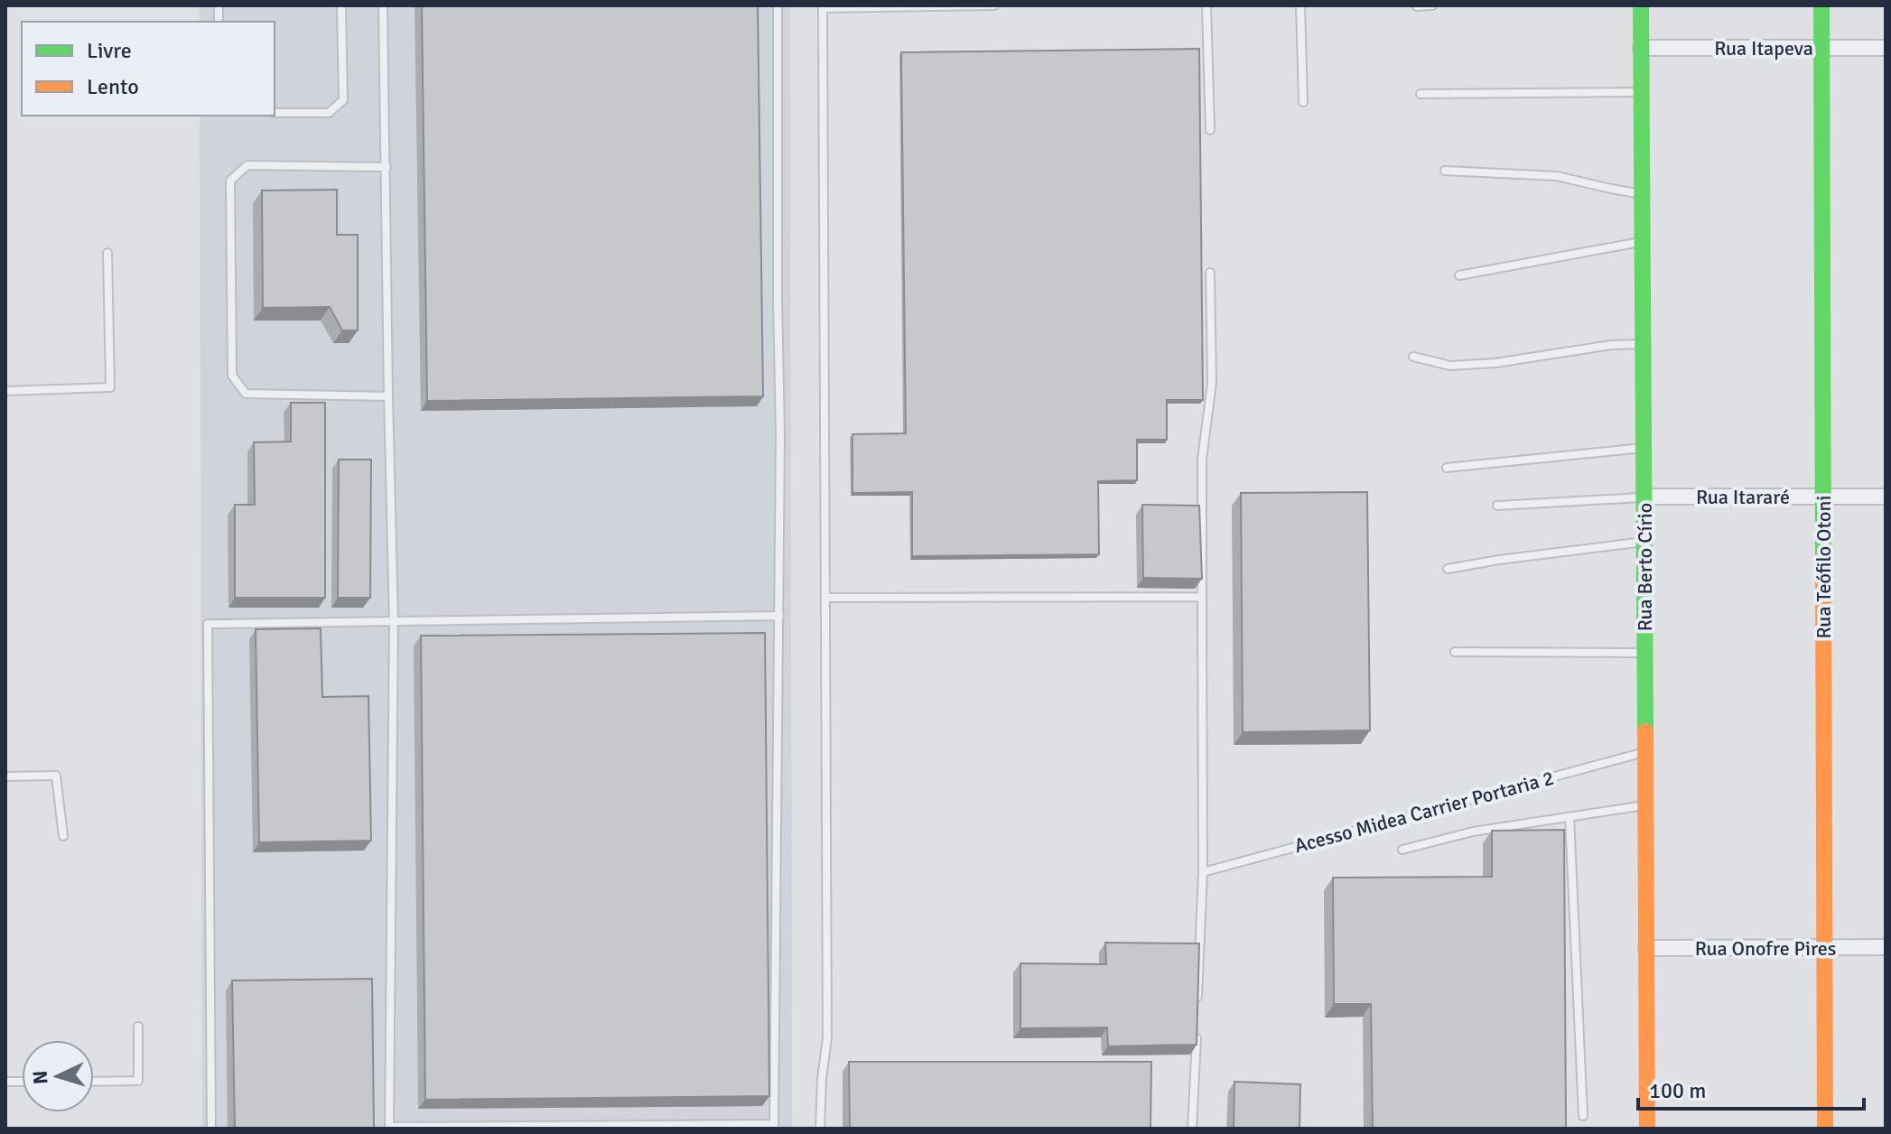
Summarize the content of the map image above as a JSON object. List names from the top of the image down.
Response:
{
  "streets": {
    "street": [
      "Rua Itapeva",
      "Rua Itararé",
      "Rua Berto Círio",
      "Rua Teófilo Otoni",
      "Rua Onofre Pires"
    ],
    "lane": ["Acesso Midea Carrier Portaria 2"]
  },
  "crossings": [
    ["Rua Itapeva", "Rua Berto Círio"],
    ["Rua Itapeva", "Rua Teófilo Otoni"],
    ["Rua Itararé", "Rua Berto Círio"],
    ["Rua Itararé", "Rua Teófilo Otoni"],
    ["Rua Berto Círio", "Acesso Midea Carrier Portaria 2"],
    ["Rua Berto Círio", "Rua Onofre Pires"],
    ["Rua Teófilo Otoni", "Rua Onofre Pires"]
  ],
  "legend": ["Livre", "Lento"],
  "scale_bar": "100 m",
  "north": "left"
}
